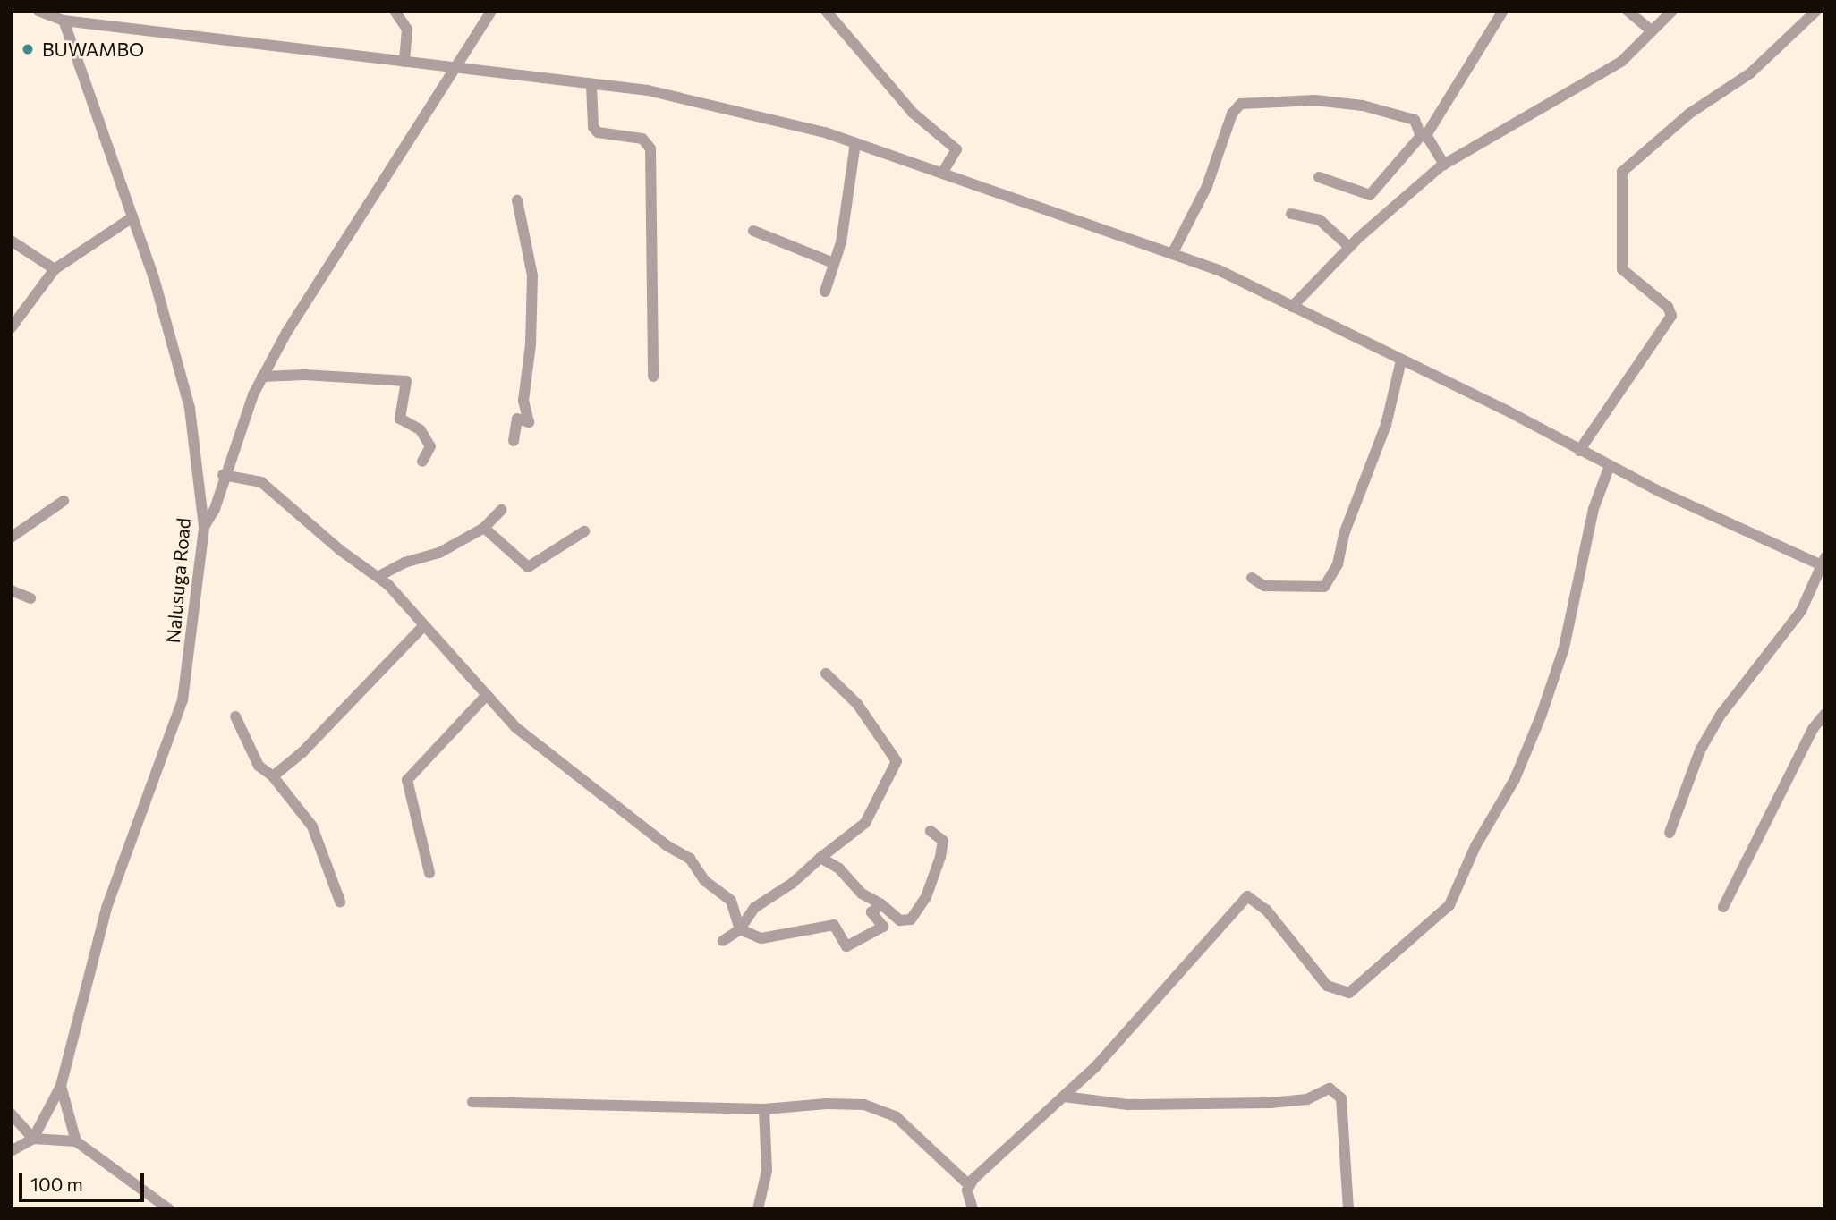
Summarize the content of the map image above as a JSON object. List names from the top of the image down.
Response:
{
  "streets": {
    "street": ["Nalusuga Road"]
  },
  "places": ["BUWAMBO"],
  "scale_bar": "100 m"
}
